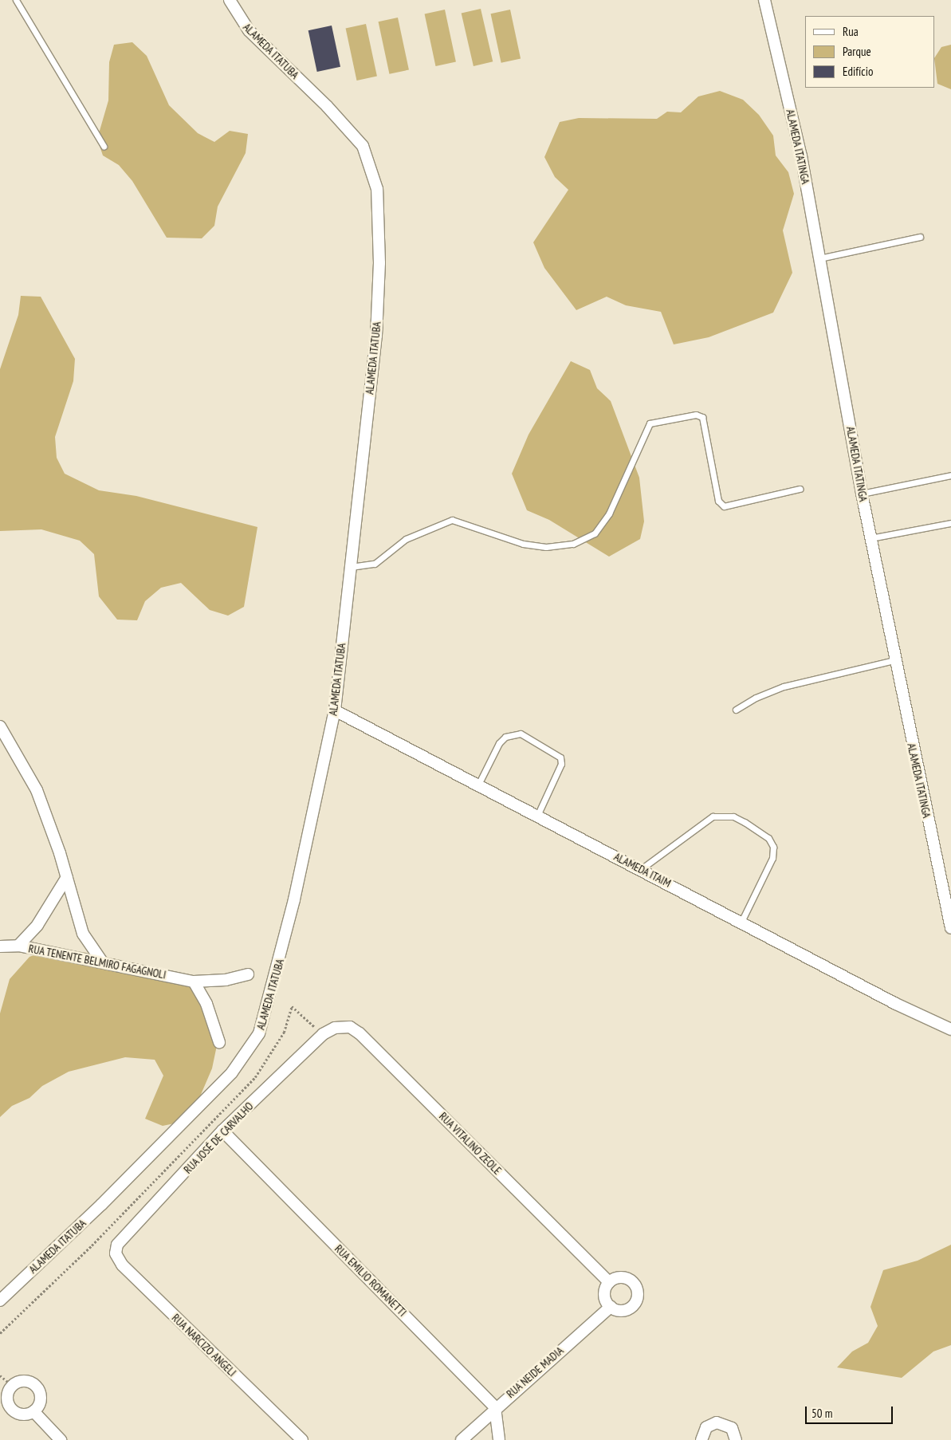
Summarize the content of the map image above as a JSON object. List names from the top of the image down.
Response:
{
  "streets": {
    "street": [
      "ALAMEDA ITATUBA",
      "ALAMEDA ITATINGA",
      "ALAMEDA ITAIM",
      "RUA TENENTE BELMIRO FAGAGNOLI",
      "RUA JOSÉ DE CARVALHO",
      "RUA VITALINO ZEOLE",
      "RUA EMILIO ROMANETTI",
      "RUA NARCIZO ANGELI",
      "RUA NEIDE MADIA"
    ]
  },
  "crossings": [
    ["ALAMEDA ITATUBA", "ALAMEDA ITAIM"],
    ["RUA JOSÉ DE CARVALHO", "RUA VITALINO ZEOLE"],
    ["RUA JOSÉ DE CARVALHO", "RUA EMILIO ROMANETTI"],
    ["RUA JOSÉ DE CARVALHO", "RUA NARCIZO ANGELI"],
    ["RUA VITALINO ZEOLE", "RUA NEIDE MADIA"],
    ["RUA EMILIO ROMANETTI", "RUA NEIDE MADIA"]
  ],
  "legend": ["Rua", "Parque", "Edifício"],
  "scale_bar": "50 m"
}
